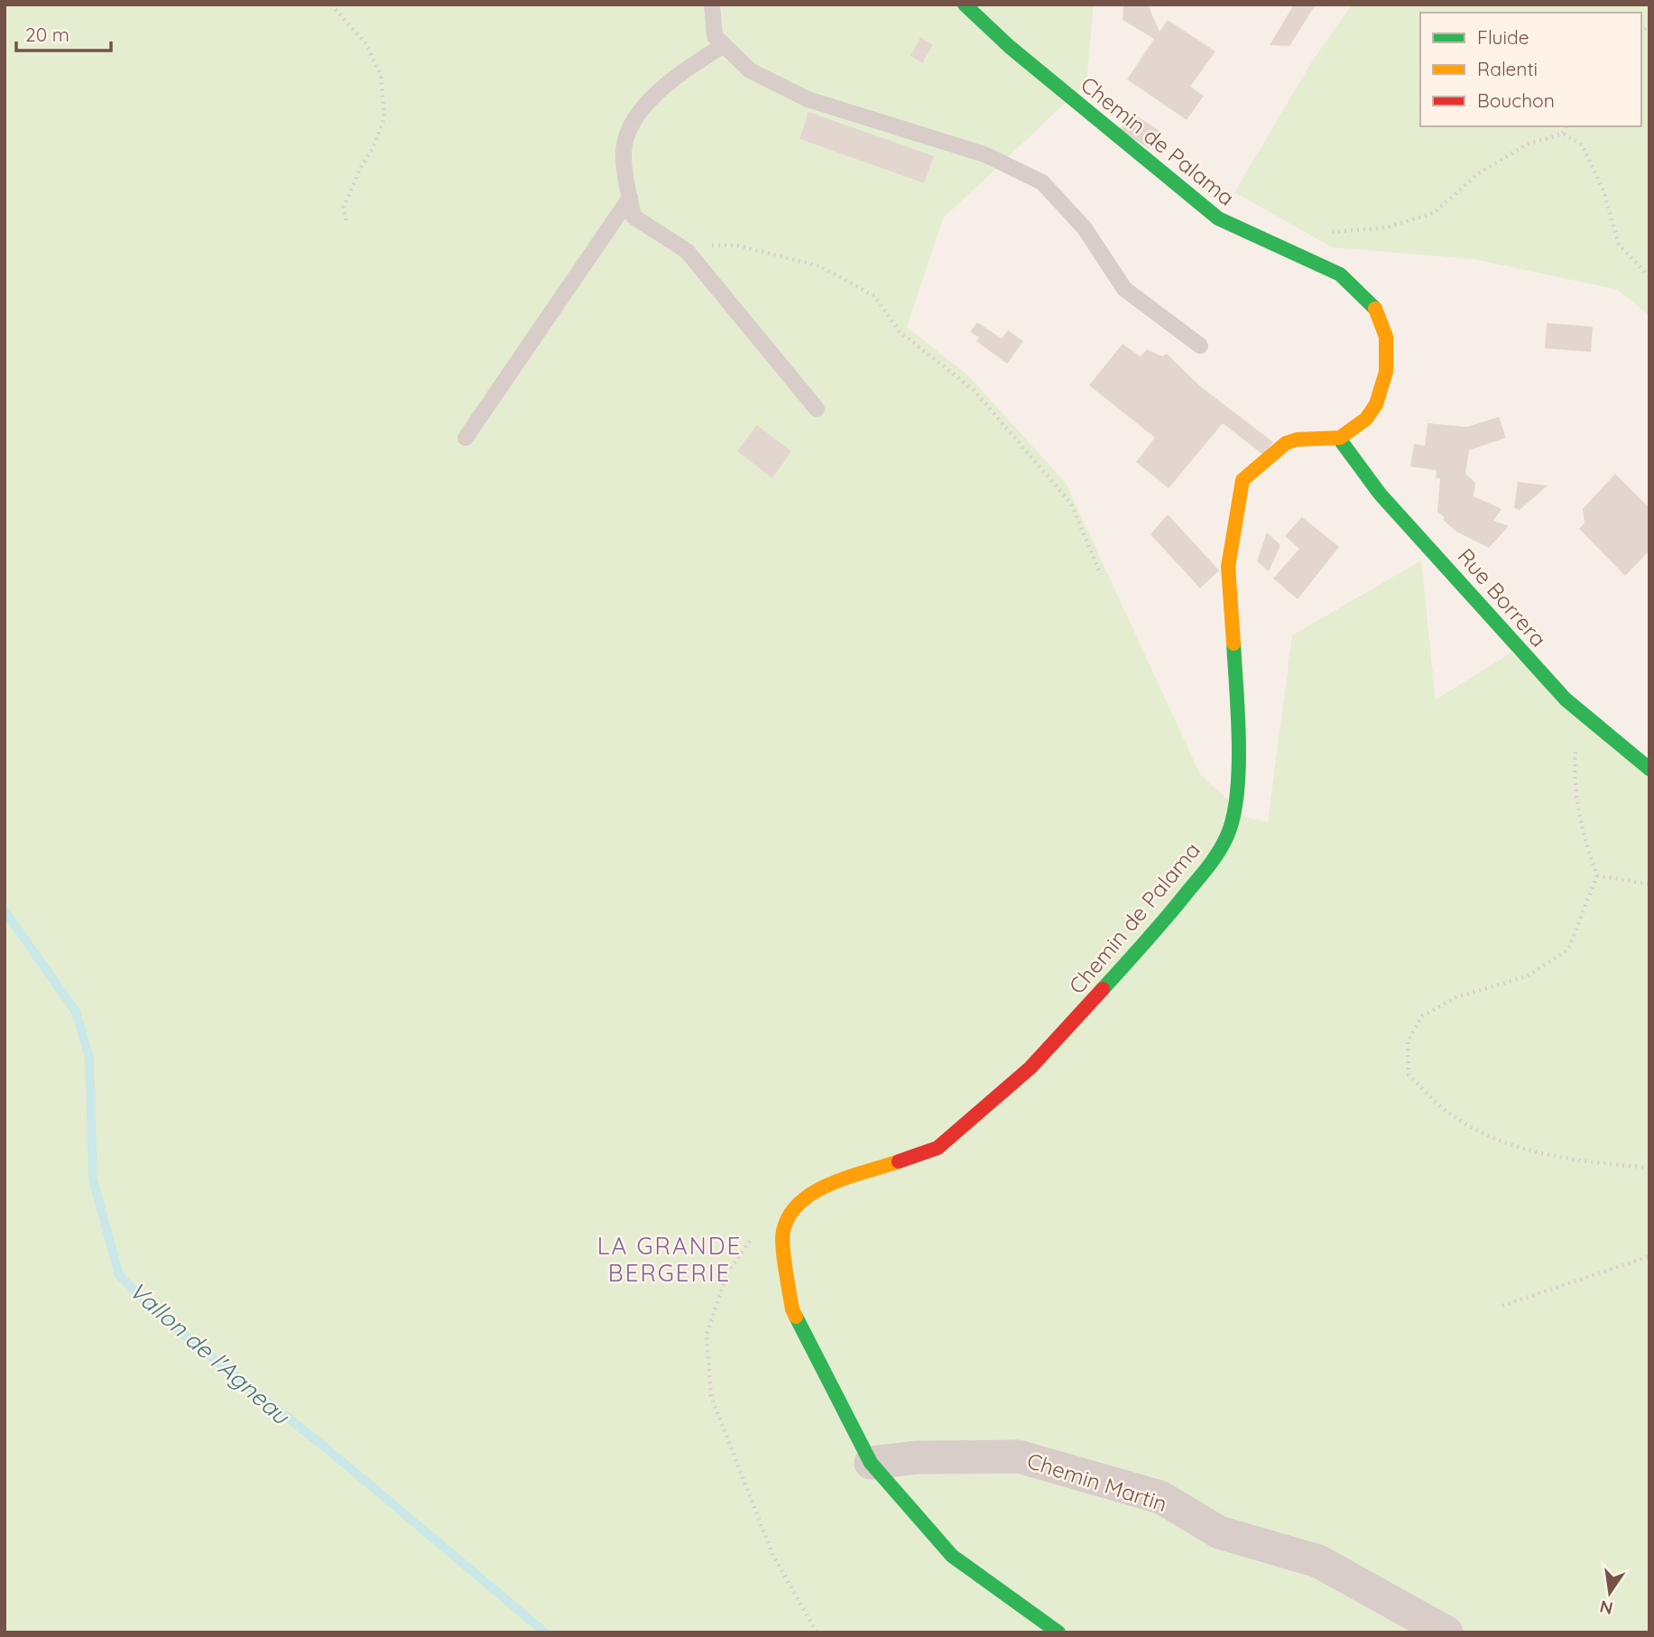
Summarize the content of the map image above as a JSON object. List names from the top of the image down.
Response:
{
  "streets": {
    "street": ["Chemin de Palama", "Rue Borrera", "Chemin Martin"]
  },
  "crossings": [
    ["Chemin de Palama", "Rue Borrera"]
  ],
  "districts": ["LA GRANDE BERGERIE"],
  "water": ["Vallon de l'Agneau"],
  "legend": ["Fluide", "Ralenti", "Bouchon"],
  "scale_bar": "20 m",
  "north": "bottom"
}
